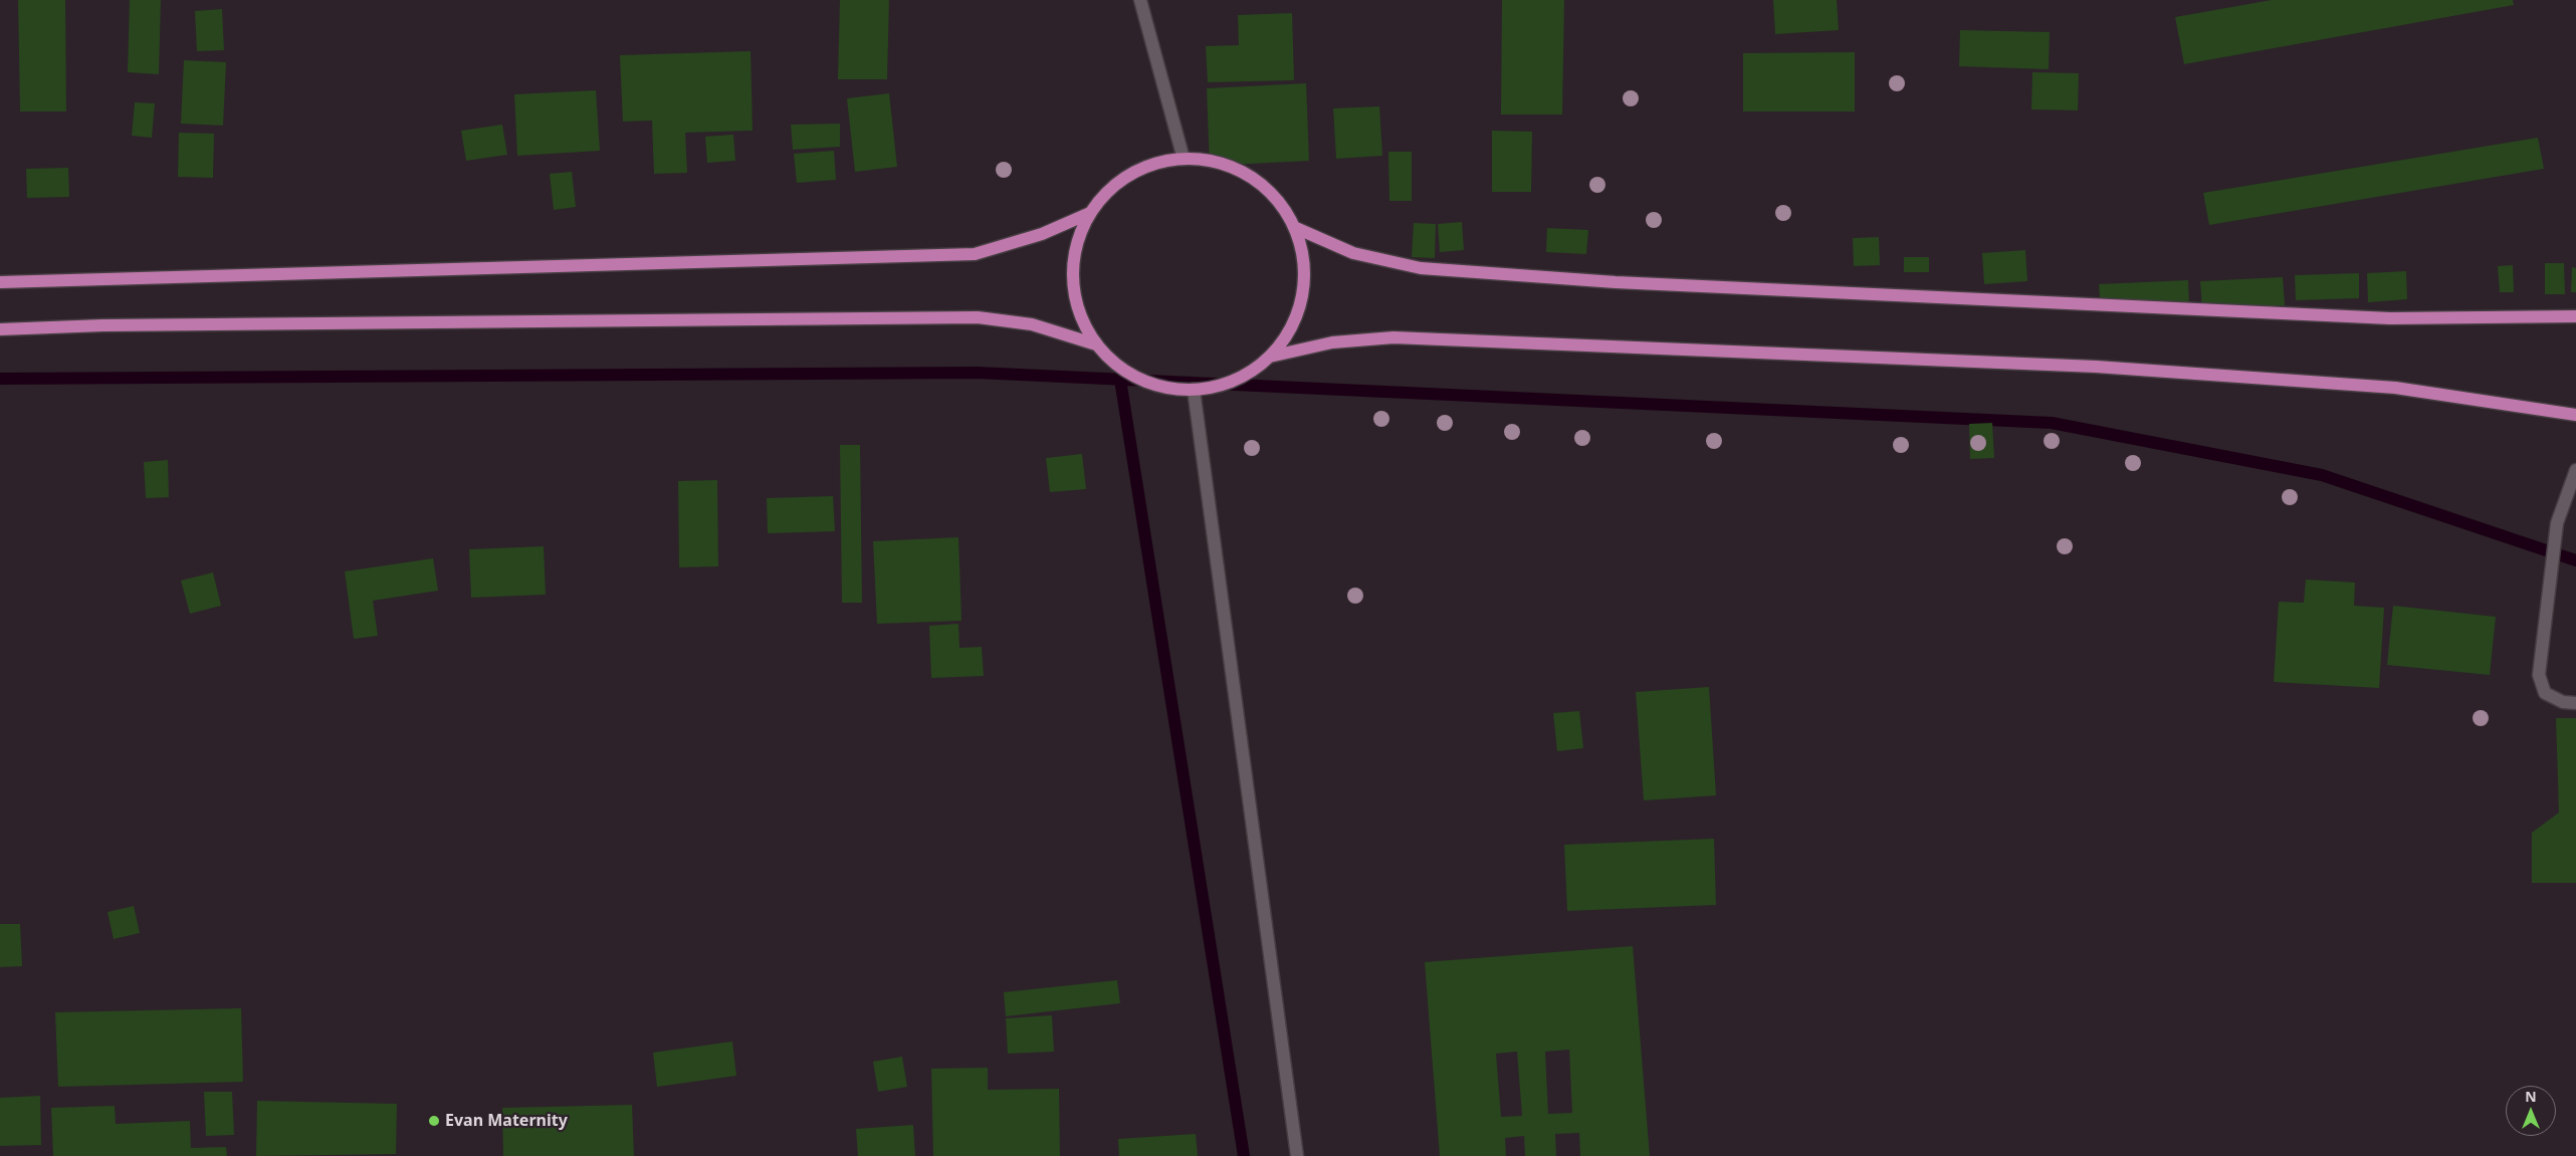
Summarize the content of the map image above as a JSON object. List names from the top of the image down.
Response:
{
  "places": ["Evan Maternity"],
  "north": "top"
}
